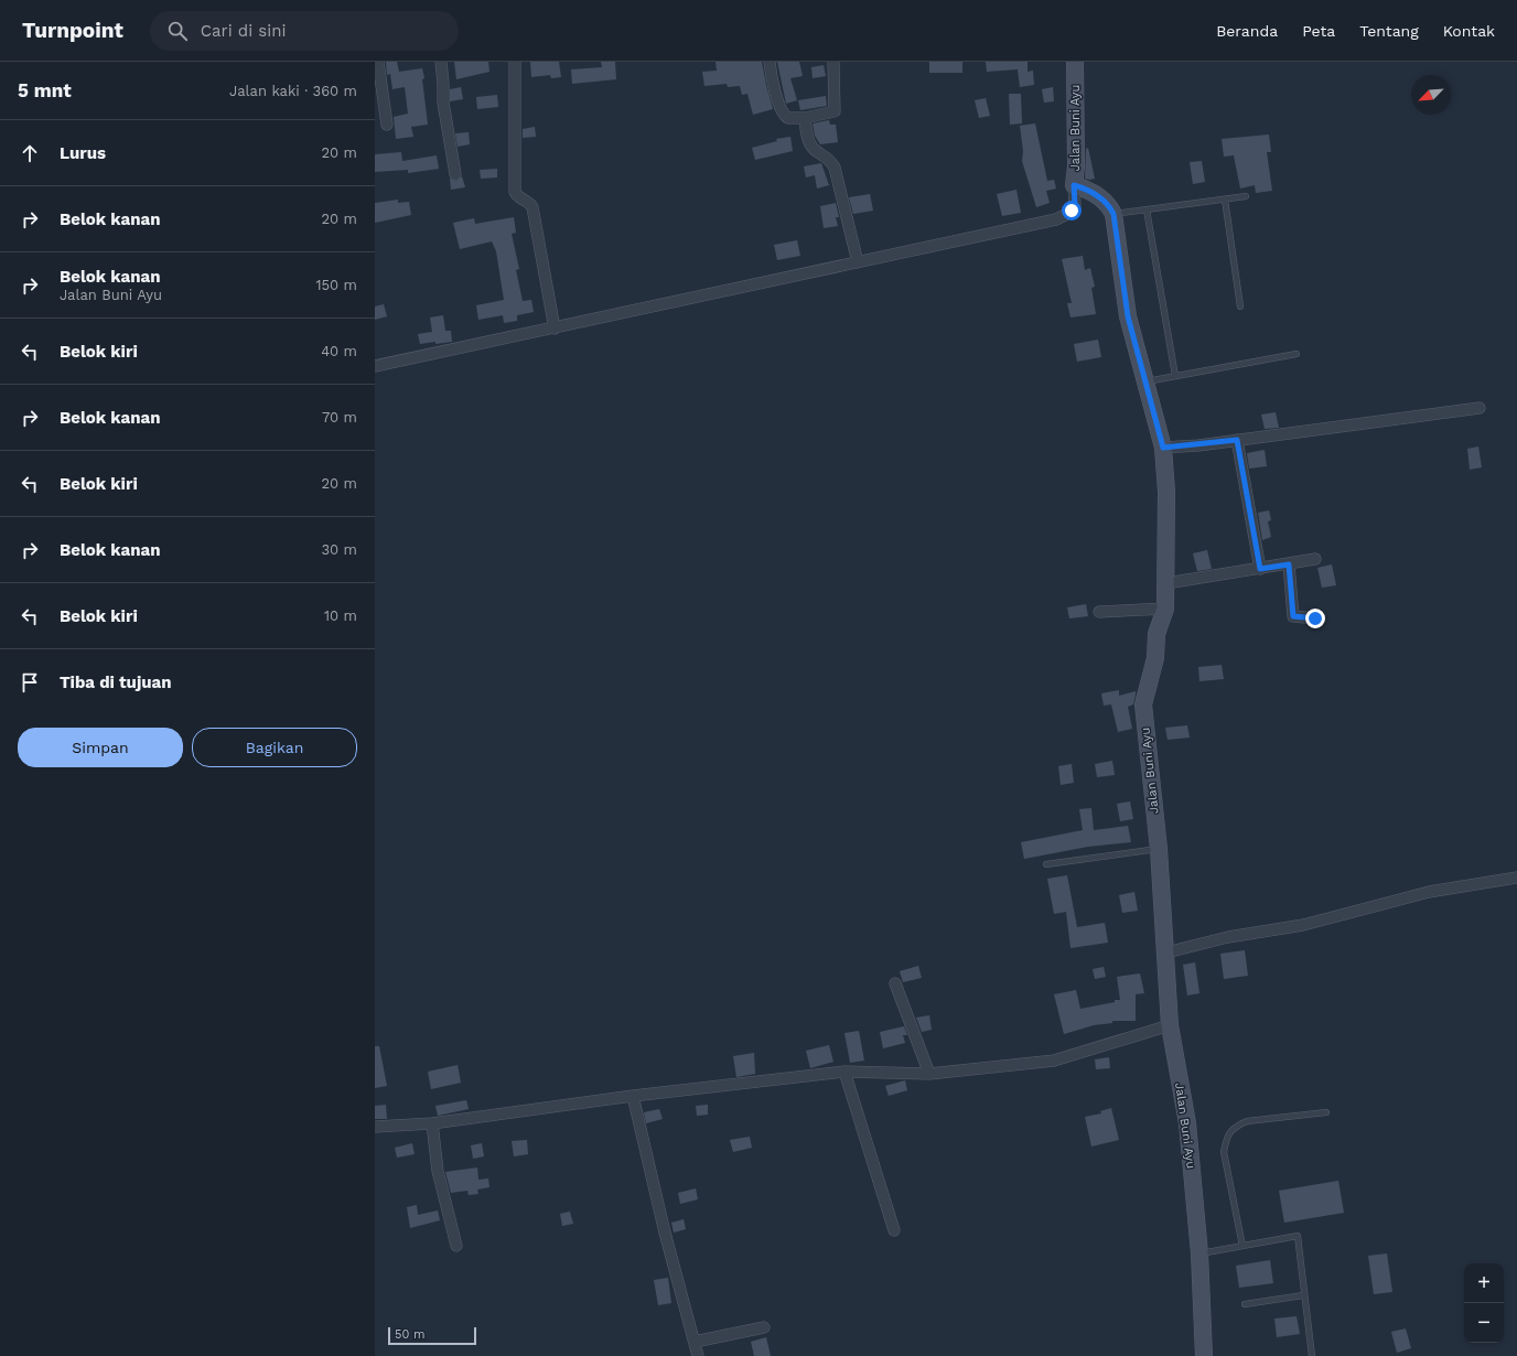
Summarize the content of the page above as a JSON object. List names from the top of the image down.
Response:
{
  "streets": {
    "main road": ["Jalan Buni Ayu"]
  },
  "scale_bar": "50 m",
  "north": "bottom left",
  "page": {
    "header": "Turnpoint",
    "search": "Cari di sini",
    "nav": [
      "Beranda",
      "Peta",
      "Tentang",
      "Kontak"
    ],
    "heading": ["5 mnt", "Jalan kaki · 360 m"],
    "list": [
      ["Lurus", "20 m"],
      ["Belok kanan", "20 m"],
      ["Belok kanan", "Jalan Buni Ayu", "150 m"],
      ["Belok kiri", "40 m"],
      ["Belok kanan", "70 m"],
      ["Belok kiri", "20 m"],
      ["Belok kanan", "30 m"],
      ["Belok kiri", "10 m"],
      "Tiba di tujuan"
    ],
    "buttons": ["Simpan", "Bagikan"],
    "map_buttons": ["+", "−"],
    "scale": "50 m"
  }
}
